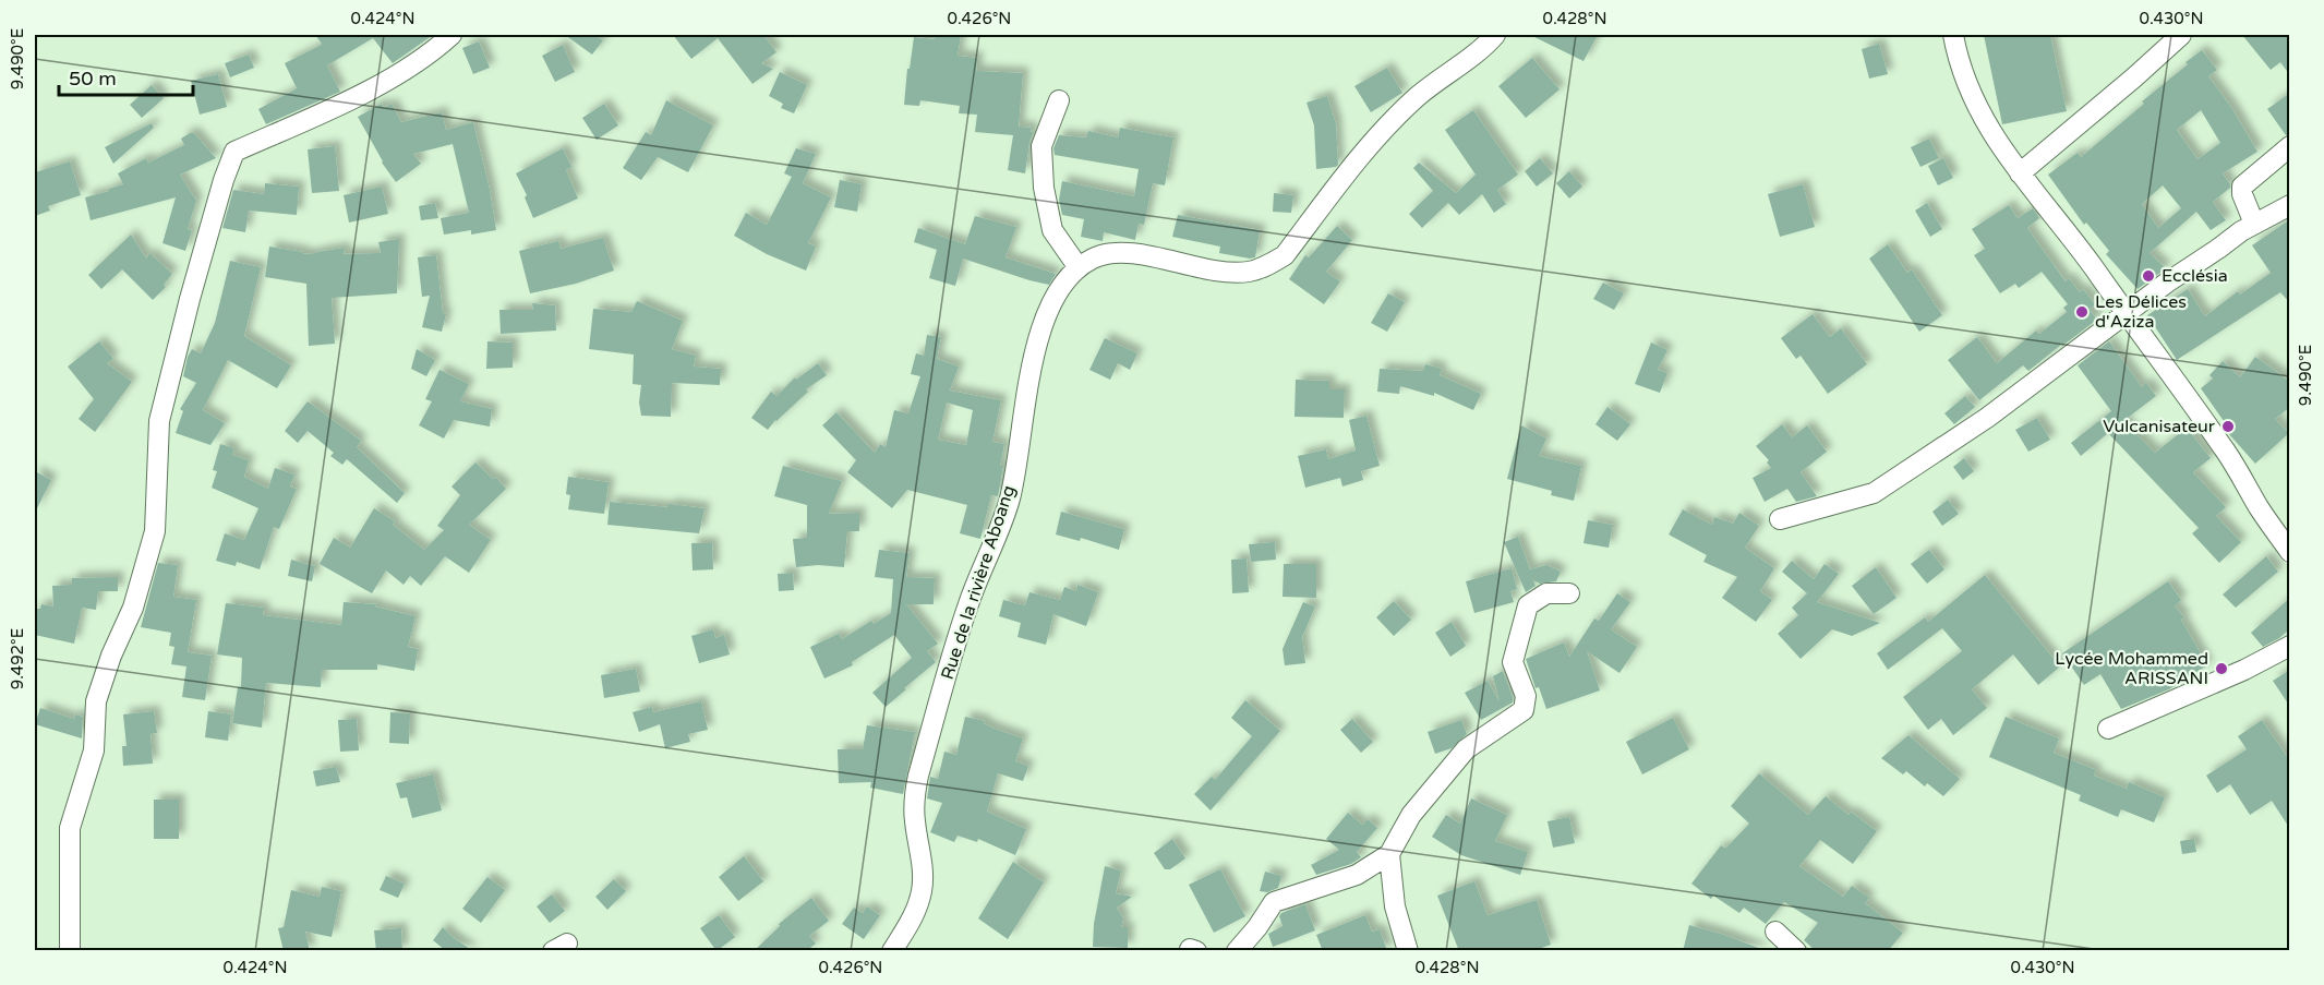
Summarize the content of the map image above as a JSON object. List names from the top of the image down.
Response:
{
  "streets": {
    "street": ["Rue de la rivière Aboang"]
  },
  "places": [
    "Ecclésia",
    "Les Délices d'Aziza",
    "Vulcanisateur",
    "Lycée Mohammed ARISSANI"
  ],
  "scale_bar": "50 m",
  "coordinates": [
    "0.424°N",
    "0.426°N",
    "0.428°N",
    "0.430°N",
    "9.490°E",
    "9.492°E"
  ]
}
